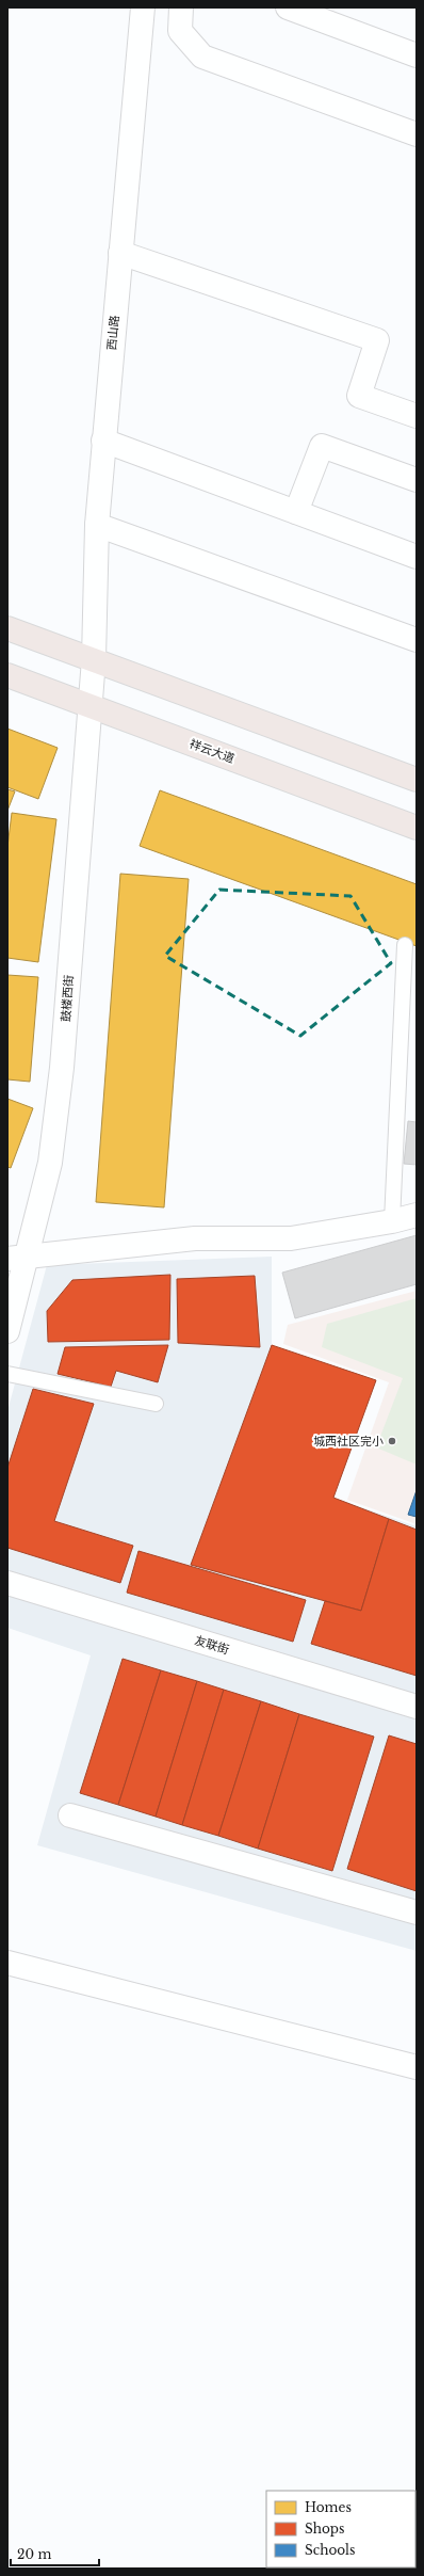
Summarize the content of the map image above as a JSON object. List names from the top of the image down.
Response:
{
  "streets": {
    "highway": ["祥云大道"],
    "street": ["西山路", "鼓楼西街", "友联街"]
  },
  "crossings": [
    ["西山路", "鼓楼西街"],
    ["祥云大道", "鼓楼西街"]
  ],
  "places": ["城西社区完小"],
  "legend": ["Homes", "Shops", "Schools"],
  "scale_bar": "20 m"
}
